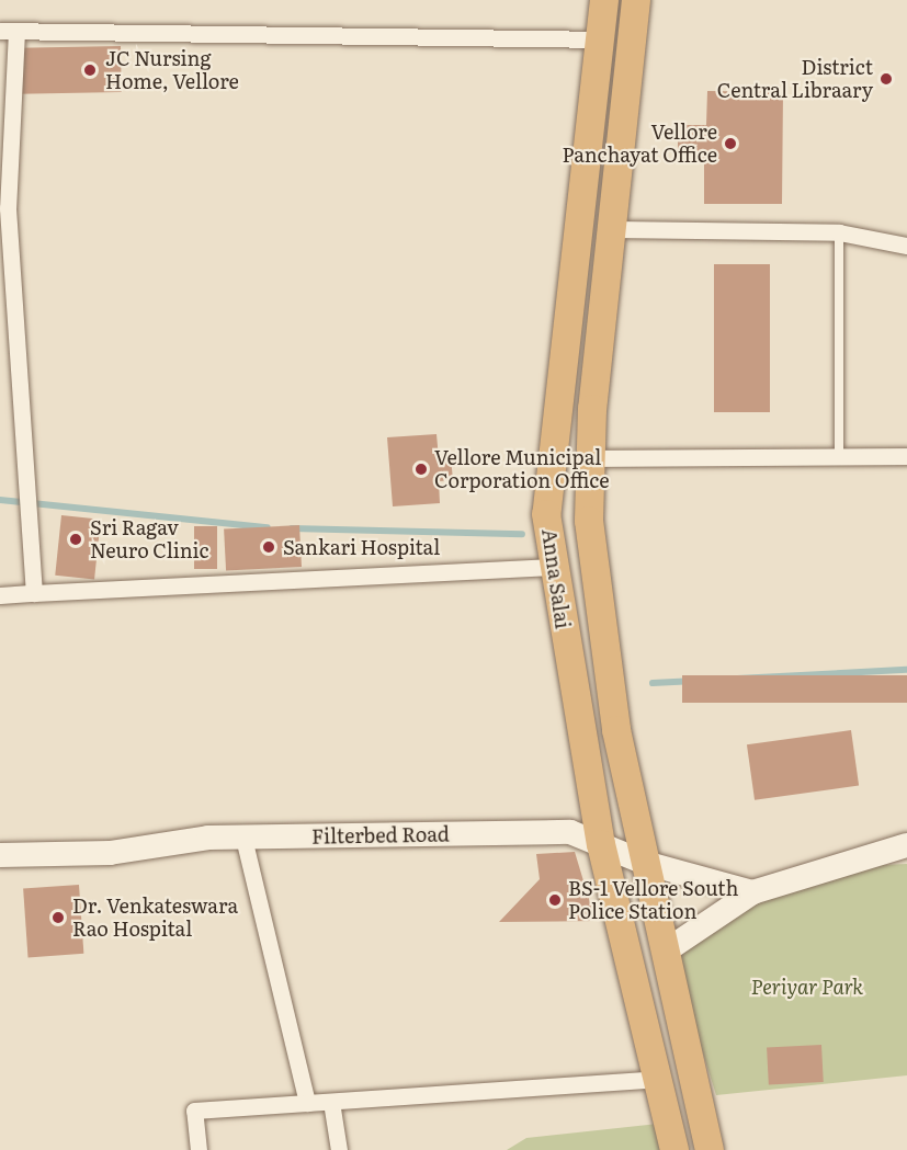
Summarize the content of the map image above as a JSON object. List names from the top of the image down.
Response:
{
  "streets": {
    "highway": ["Anna Salai"],
    "main road": ["Filterbed Road"]
  },
  "crossings": [
    ["Anna Salai", "Filterbed Road"]
  ],
  "parks": ["Periyar Park"],
  "places": [
    "JC Nursing Home, Vellore",
    "District Central Libraary",
    "Vellore Panchayat Office",
    "Vellore Municipal Corporation Office",
    "Sri Ragav Neuro Clinic",
    "Sankari Hospital",
    "BS-1 Vellore South Police Station",
    "Dr. Venkateswara Rao Hospital"
  ]
}
